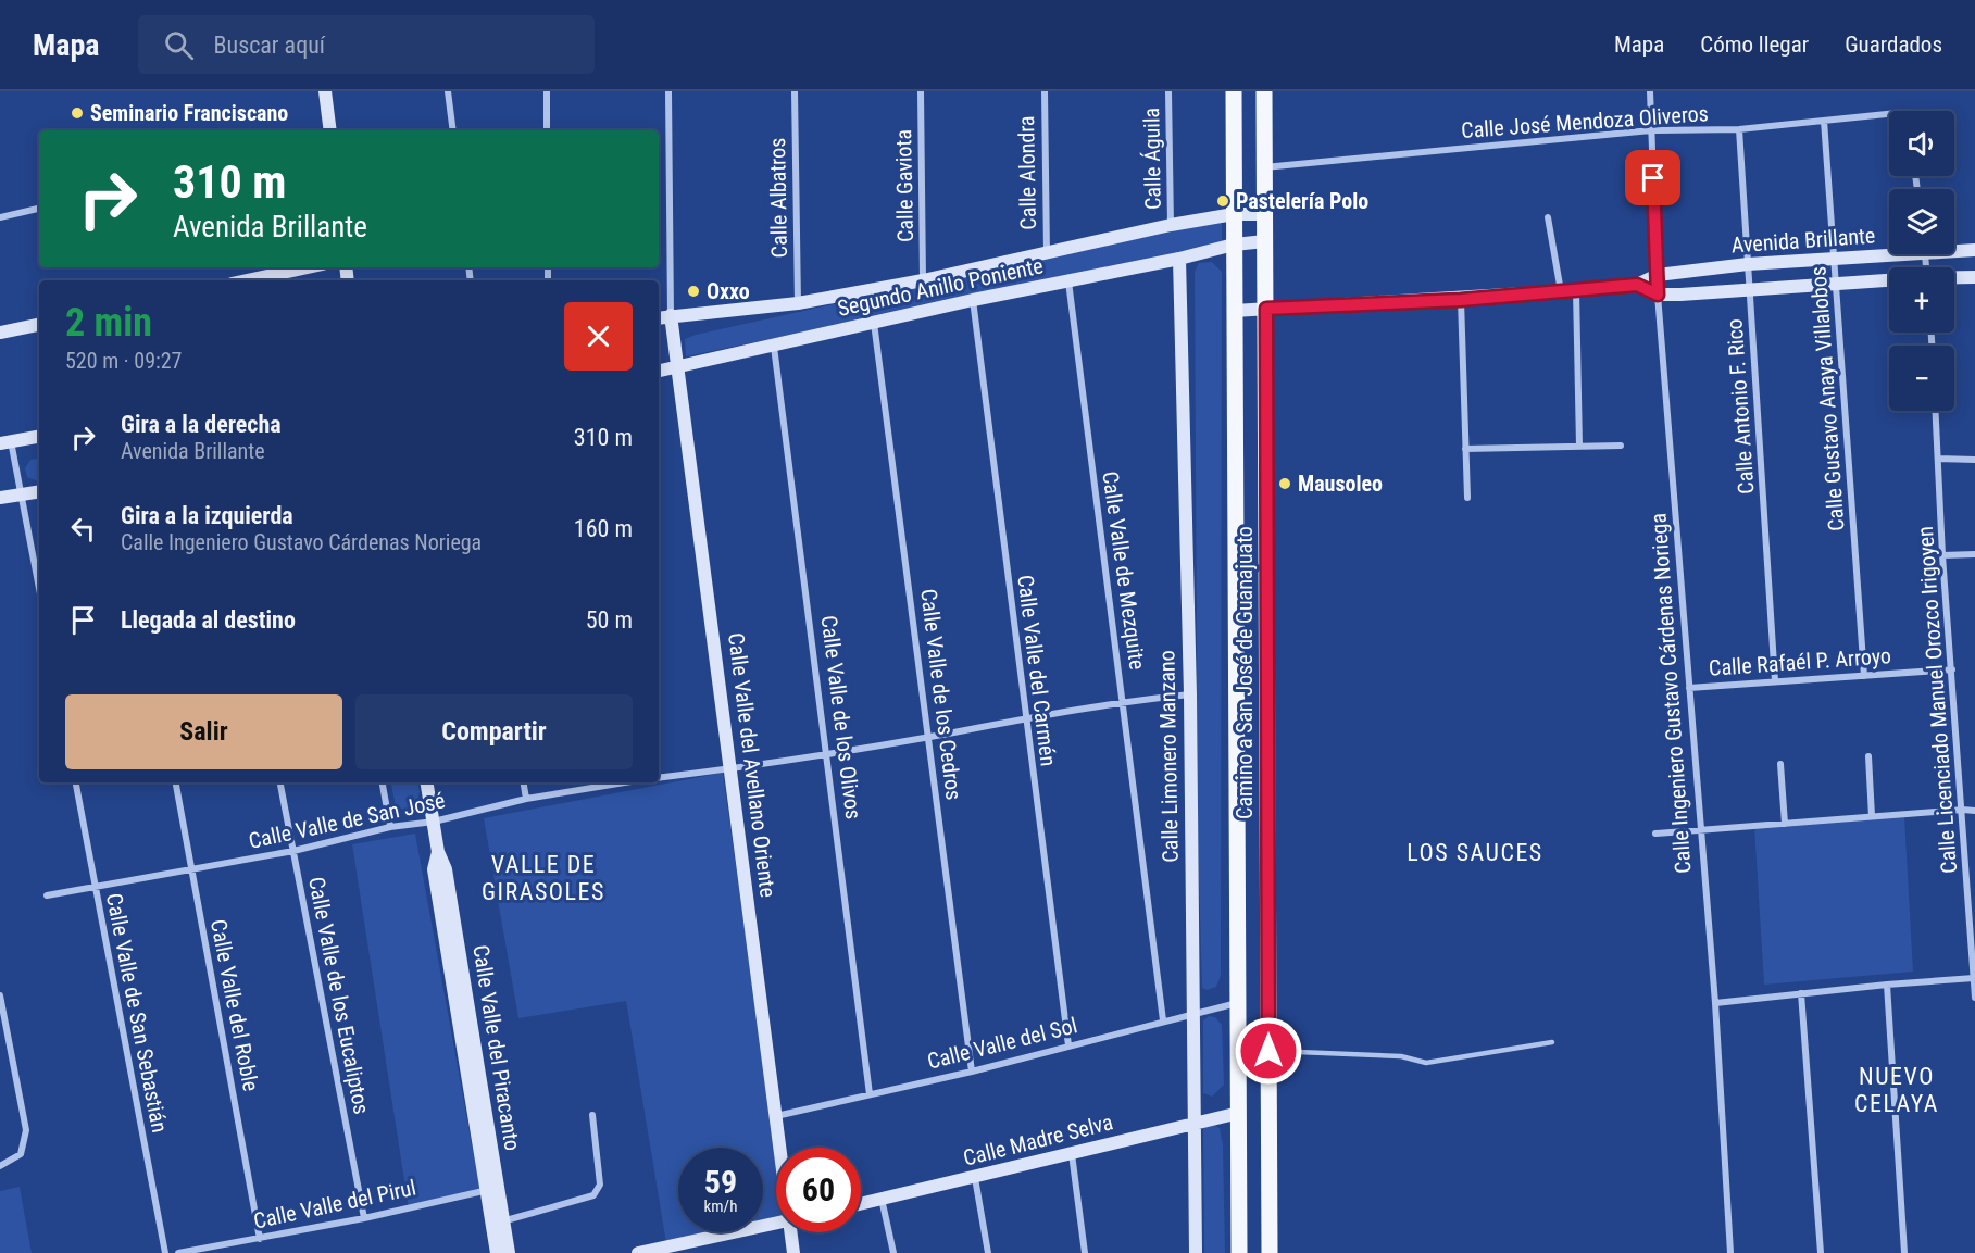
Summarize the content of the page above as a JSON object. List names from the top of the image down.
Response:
{
  "streets": {
    "main road": [
      "Avenida Brillante",
      "Segundo Anillo Poniente",
      "Camino a San José de Guanajuato",
      "Calle Limonero Manzano",
      "Calle Valle del Avellano Oriente",
      "Calle Valle del Piracanto",
      "Calle Madre Selva"
    ],
    "street": [
      "Calle José Mendoza Oliveros",
      "Calle Águila",
      "Calle Alondra",
      "Calle Gaviota",
      "Calle Albatros",
      "Calle Gustavo Anaya Villalobos",
      "Calle Antonio F. Rico",
      "Calle Valle de Mezquite",
      "Calle Rafaél P. Arroyo",
      "Calle Valle del Carmén",
      "Calle Ingeniero Gustavo Cárdenas Noriega",
      "Calle Valle de los Cedros",
      "Calle Licenciado Manuel Orozco Irigoyen",
      "Calle Valle de los Olivos",
      "Calle Valle de San José",
      "Calle Valle de los Eucaliptos",
      "Calle Valle del Roble",
      "Calle Valle de San Sebastián",
      "Calle Valle del Sol",
      "Calle Valle del Pirul"
    ]
  },
  "crossings": [
    ["Calle José Mendoza Oliveros", "Calle Gustavo Anaya Villalobos"],
    ["Calle José Mendoza Oliveros", "Calle Antonio F. Rico"],
    ["Calle José Mendoza Oliveros", "Camino a San José de Guanajuato"],
    ["Calle José Mendoza Oliveros", "Calle Ingeniero Gustavo Cárdenas Noriega"],
    ["Calle Águila", "Segundo Anillo Poniente"],
    ["Calle Alondra", "Segundo Anillo Poniente"],
    ["Calle Gaviota", "Segundo Anillo Poniente"],
    ["Calle Albatros", "Segundo Anillo Poniente"],
    ["Avenida Brillante", "Calle Gustavo Anaya Villalobos"],
    ["Avenida Brillante", "Calle Antonio F. Rico"],
    ["Avenida Brillante", "Camino a San José de Guanajuato"],
    ["Avenida Brillante", "Calle Ingeniero Gustavo Cárdenas Noriega"],
    ["Segundo Anillo Poniente", "Calle Valle de Mezquite"],
    ["Segundo Anillo Poniente", "Calle Valle del Carmén"],
    ["Segundo Anillo Poniente", "Camino a San José de Guanajuato"],
    ["Segundo Anillo Poniente", "Calle Valle de los Cedros"],
    ["Segundo Anillo Poniente", "Calle Valle de los Olivos"],
    ["Segundo Anillo Poniente", "Calle Limonero Manzano"],
    ["Segundo Anillo Poniente", "Calle Valle del Avellano Oriente"],
    ["Calle Gustavo Anaya Villalobos", "Calle Rafaél P. Arroyo"],
    ["Calle Antonio F. Rico", "Calle Rafaél P. Arroyo"],
    ["Calle Valle de Mezquite", "Calle Valle del Sol"],
    ["Calle Rafaél P. Arroyo", "Calle Ingeniero Gustavo Cárdenas Noriega"],
    ["Calle Rafaél P. Arroyo", "Calle Licenciado Manuel Orozco Irigoyen"],
    ["Calle Valle del Carmén", "Calle Valle del Sol"],
    ["Camino a San José de Guanajuato", "Calle Valle del Sol"],
    ["Camino a San José de Guanajuato", "Calle Madre Selva"],
    ["Calle Valle de los Cedros", "Calle Valle del Sol"],
    ["Calle Valle de los Olivos", "Calle Valle del Sol"],
    ["Calle Limonero Manzano", "Calle Valle del Sol"],
    ["Calle Limonero Manzano", "Calle Madre Selva"],
    ["Calle Valle del Avellano Oriente", "Calle Valle del Sol"],
    ["Calle Valle de San José", "Calle Valle de los Eucaliptos"],
    ["Calle Valle de San José", "Calle Valle del Roble"],
    ["Calle Valle de San José", "Calle Valle de San Sebastián"],
    ["Calle Valle de San José", "Calle Valle del Piracanto"],
    ["Calle Valle de los Eucaliptos", "Calle Valle del Pirul"],
    ["Calle Valle del Roble", "Calle Valle del Pirul"],
    ["Calle Valle del Piracanto", "Calle Valle del Pirul"]
  ],
  "districts": ["LOS SAUCES", "VALLE DE GIRASOLES", "NUEVO CELAYA"],
  "places": [
    "Seminario Franciscano",
    "Pastelería Polo",
    "Oxxo",
    "Mausoleo"
  ],
  "page": {
    "header": "Mapa",
    "search": "Buscar aquí",
    "nav": ["Mapa", "Cómo llegar", "Guardados"],
    "map_buttons": ["+", "−"],
    "turn": ["310 m", "Avenida Brillante"],
    "heading": ["2 min", "520 m · 09:27"],
    "list": [
      {
        "name": "Gira a la derecha",
        "note": "Avenida Brillante",
        "value": "310 m"
      },
      {
        "name": "Gira a la izquierda",
        "note": "Calle Ingeniero Gustavo Cárdenas Noriega",
        "value": "160 m"
      },
      {
        "name": "Llegada al destino",
        "value": "50 m"
      }
    ],
    "buttons": ["Salir", "Compartir"],
    "speed": "59 km/h",
    "limit": "60"
  }
}
